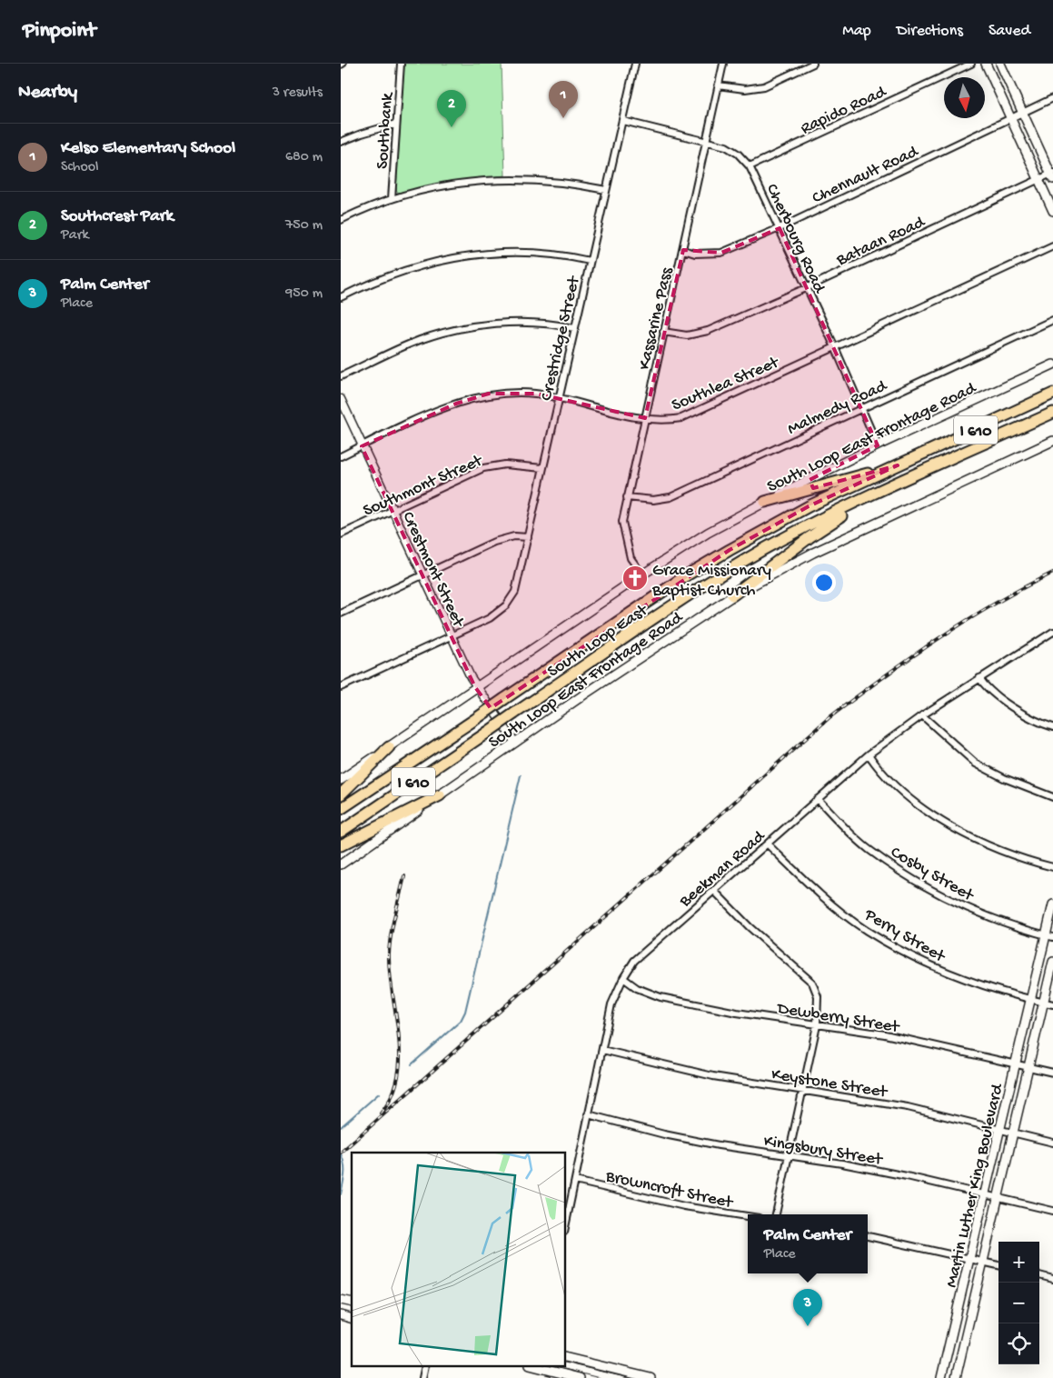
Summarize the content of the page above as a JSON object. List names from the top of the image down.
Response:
{
  "streets": {
    "highway": ["I 610", "South Loop East"],
    "main road": ["South Loop East Frontage Road", "Martin Luther King Boulevard"],
    "street": [
      "Rapido Road",
      "Southbank",
      "Chennault Road",
      "Cherbourg Road",
      "Bataan Road",
      "Kassarine Pass",
      "Crestridge Street",
      "Southlea Street",
      "Malmedy Road",
      "Southmont Street",
      "Crestmont Street",
      "Beekman Road",
      "Cosby Street",
      "Perry Street",
      "Dewberry Street",
      "Keystone Street",
      "Kingsbury Street",
      "Browncroft Street"
    ]
  },
  "crossings": [
    ["Rapido Road", "Cherbourg Road"],
    ["Chennault Road", "Cherbourg Road"],
    ["Chennault Road", "Kassarine Pass"],
    ["Cherbourg Road", "Bataan Road"],
    ["Cherbourg Road", "Kassarine Pass"],
    ["Cherbourg Road", "Crestridge Street"],
    ["Cherbourg Road", "Southlea Street"],
    ["Cherbourg Road", "Malmedy Road"],
    ["Cherbourg Road", "South Loop East Frontage Road"],
    ["Bataan Road", "Kassarine Pass"],
    ["Kassarine Pass", "Southlea Street"],
    ["Kassarine Pass", "Malmedy Road"],
    ["Kassarine Pass", "South Loop East Frontage Road"],
    ["Crestridge Street", "Southlea Street"],
    ["Crestridge Street", "Southmont Street"],
    ["Crestridge Street", "Crestmont Street"],
    ["Southlea Street", "Crestmont Street"],
    ["South Loop East Frontage Road", "Crestmont Street"],
    ["Southmont Street", "Crestmont Street"],
    ["Beekman Road", "Cosby Street"],
    ["Beekman Road", "Perry Street"],
    ["Beekman Road", "Dewberry Street"],
    ["Beekman Road", "Keystone Street"],
    ["Beekman Road", "Kingsbury Street"],
    ["Beekman Road", "Browncroft Street"],
    ["Cosby Street", "Martin Luther King Boulevard"],
    ["Perry Street", "Martin Luther King Boulevard"],
    ["Dewberry Street", "Martin Luther King Boulevard"],
    ["Keystone Street", "Martin Luther King Boulevard"],
    ["Kingsbury Street", "Martin Luther King Boulevard"]
  ],
  "places": {
    "church": ["Grace Missionary Baptist Church"]
  },
  "north": "bottom",
  "page": {
    "header": "Pinpoint",
    "nav": ["Map", "Directions", "Saved"],
    "heading": ["Nearby", "3 results"],
    "pins": ["1", "2", "3"],
    "list": [
      {
        "mark": "1",
        "name": "Kelso Elementary School",
        "note": "School",
        "value": "680 m"
      },
      {
        "mark": "2",
        "name": "Southcrest Park",
        "note": "Park",
        "value": "750 m"
      },
      {
        "mark": "3",
        "name": "Palm Center",
        "note": "Place",
        "value": "950 m"
      }
    ],
    "popup": ["Palm Center", "Place"],
    "map_buttons": ["+", "−"]
  }
}
